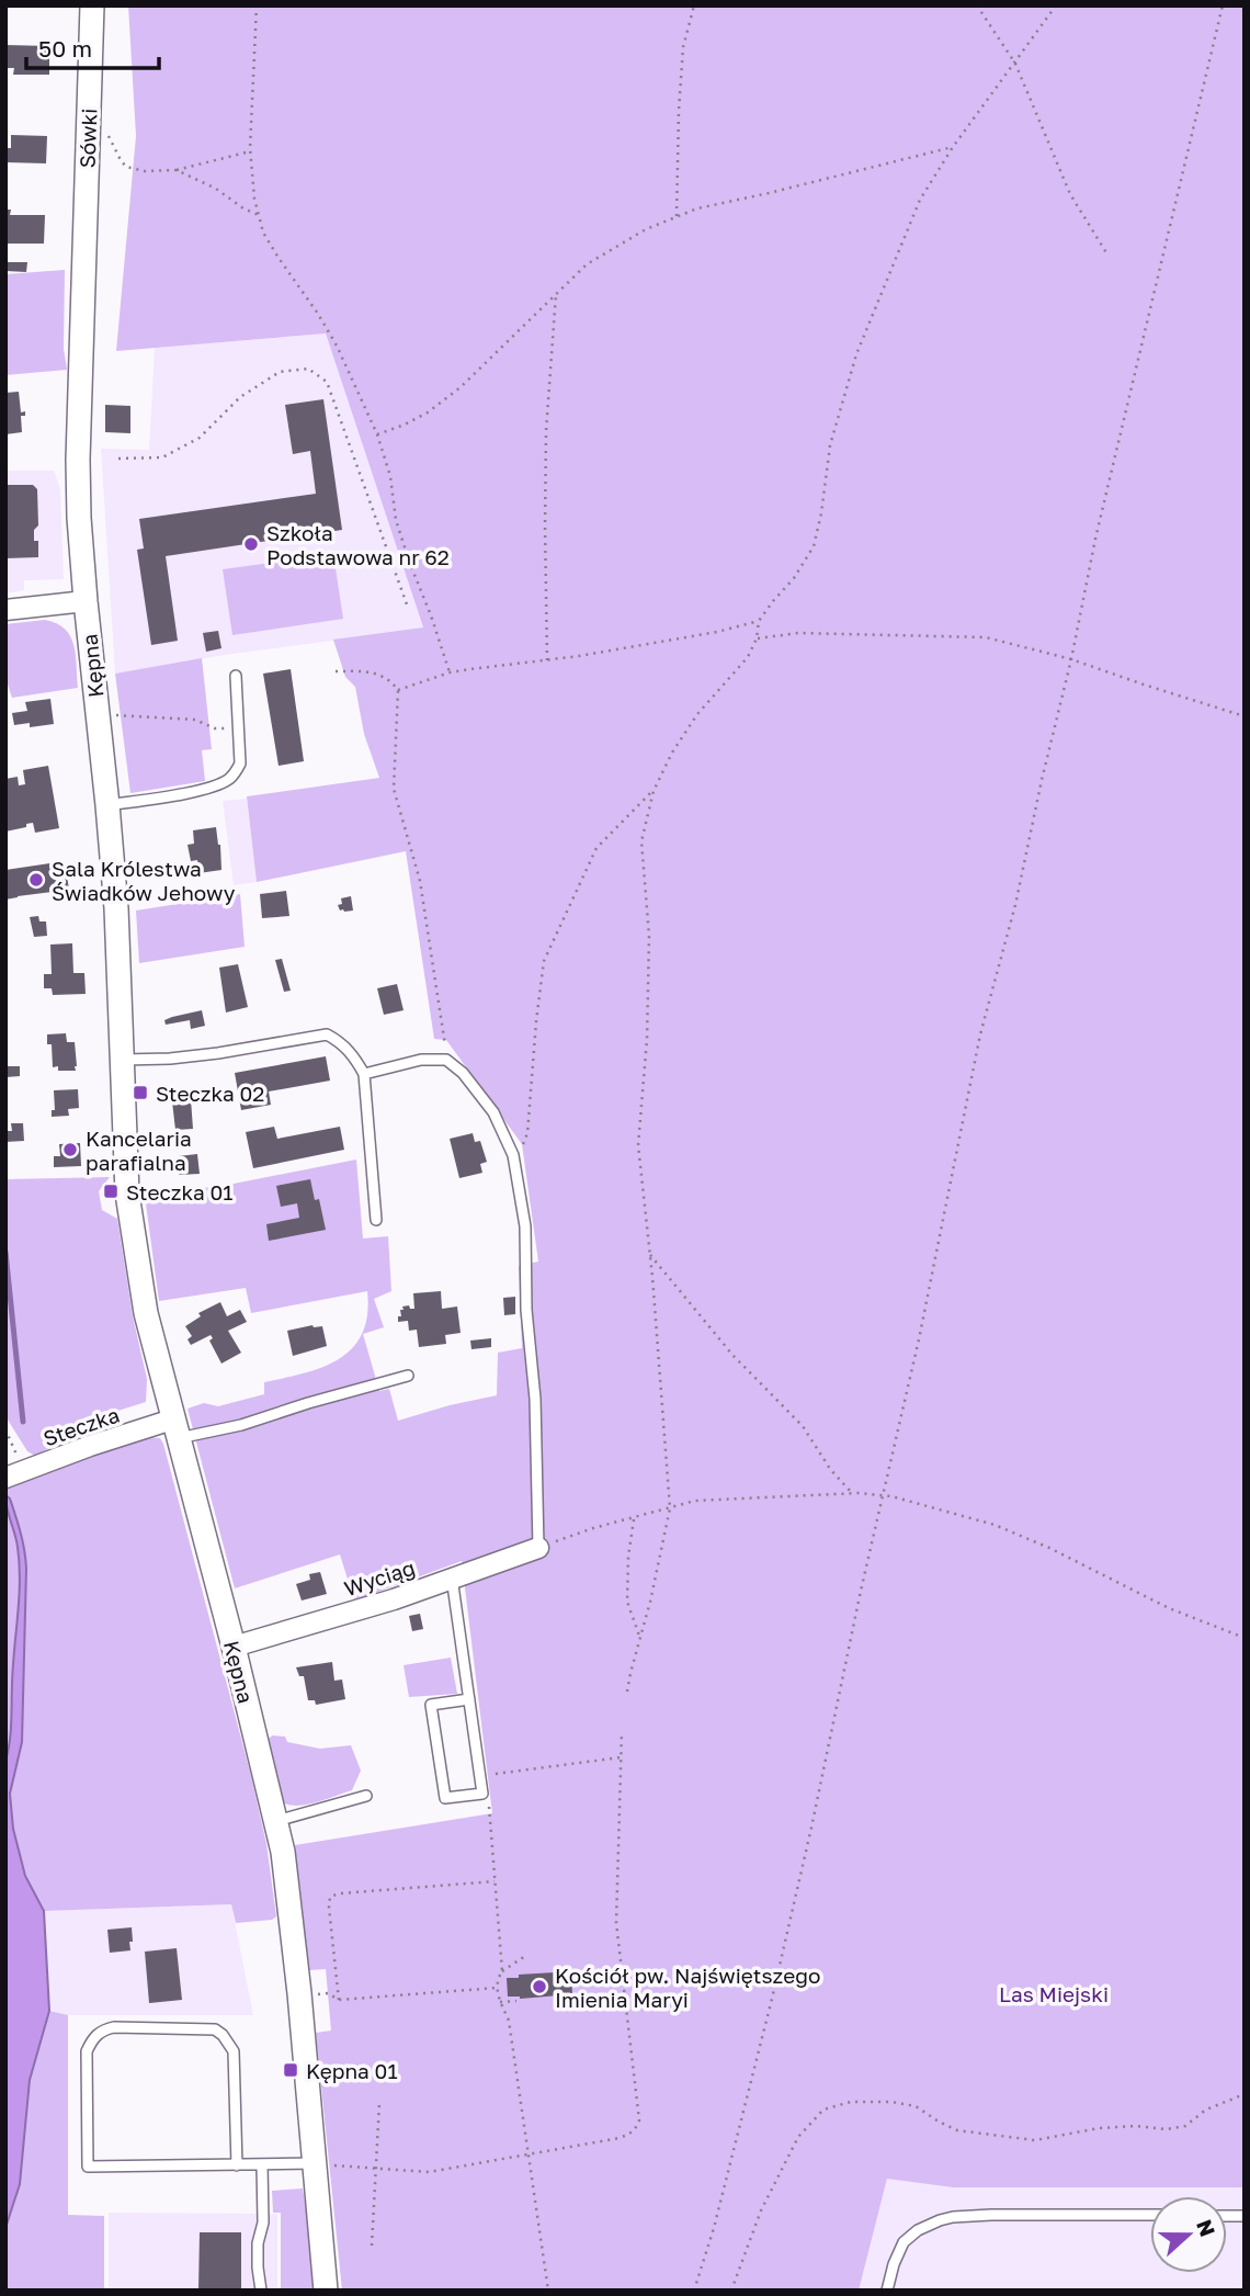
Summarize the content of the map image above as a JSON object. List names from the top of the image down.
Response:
{
  "streets": {
    "street": [
      "Sówki",
      "Kępna",
      "Steczka",
      "Wyciąg"
    ]
  },
  "crossings": [
    ["Sówki", "Kępna"],
    ["Kępna", "Steczka"],
    ["Kępna", "Wyciąg"]
  ],
  "parks": ["Las Miejski"],
  "places": {
    "other": [
      "Szkoła Podstawowa nr 62",
      "Sala Królestwa Świadków Jehowy",
      "Kancelaria parafialna",
      "Kościół pw. Najświętszego Imienia Maryi"
    ],
    "transit": ["Steczka 02", "Steczka 01", "Kępna 01"]
  },
  "scale_bar": "50 m",
  "north": "right"
}
